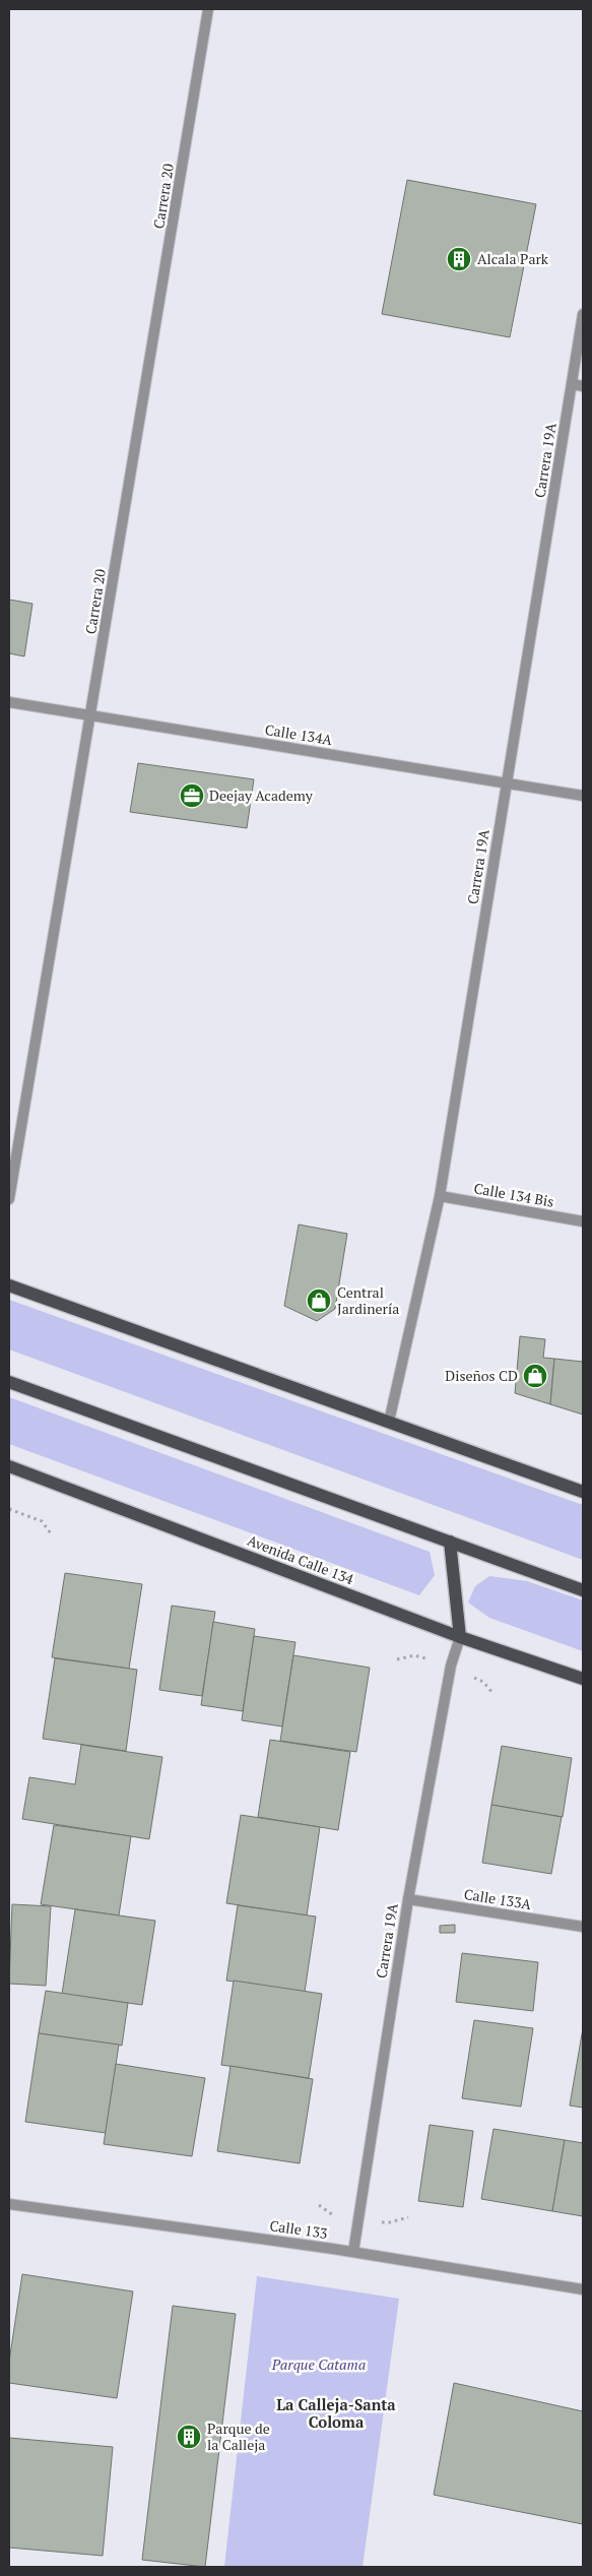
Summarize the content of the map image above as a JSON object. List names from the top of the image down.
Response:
{
  "streets": {
    "main road": ["Avenida Calle 134"],
    "street": [
      "Carrera 20",
      "Carrera 19A",
      "Calle 134A",
      "Calle 134 Bis",
      "Calle 133A",
      "Calle 133"
    ]
  },
  "crossings": [
    ["Carrera 20", "Calle 134A"],
    ["Carrera 19A", "Calle 134A"],
    ["Carrera 19A", "Calle 134 Bis"],
    ["Carrera 19A", "Avenida Calle 134"],
    ["Carrera 19A", "Calle 133A"],
    ["Carrera 19A", "Calle 133"]
  ],
  "districts": ["La Calleja-Santa Coloma"],
  "parks": ["Parque Catama"],
  "places": {
    "building": ["Alcala Park", "Parque de la Calleja"],
    "office": ["Deejay Academy"],
    "shop": ["Central Jardinería", "Diseños CD"]
  }
}
